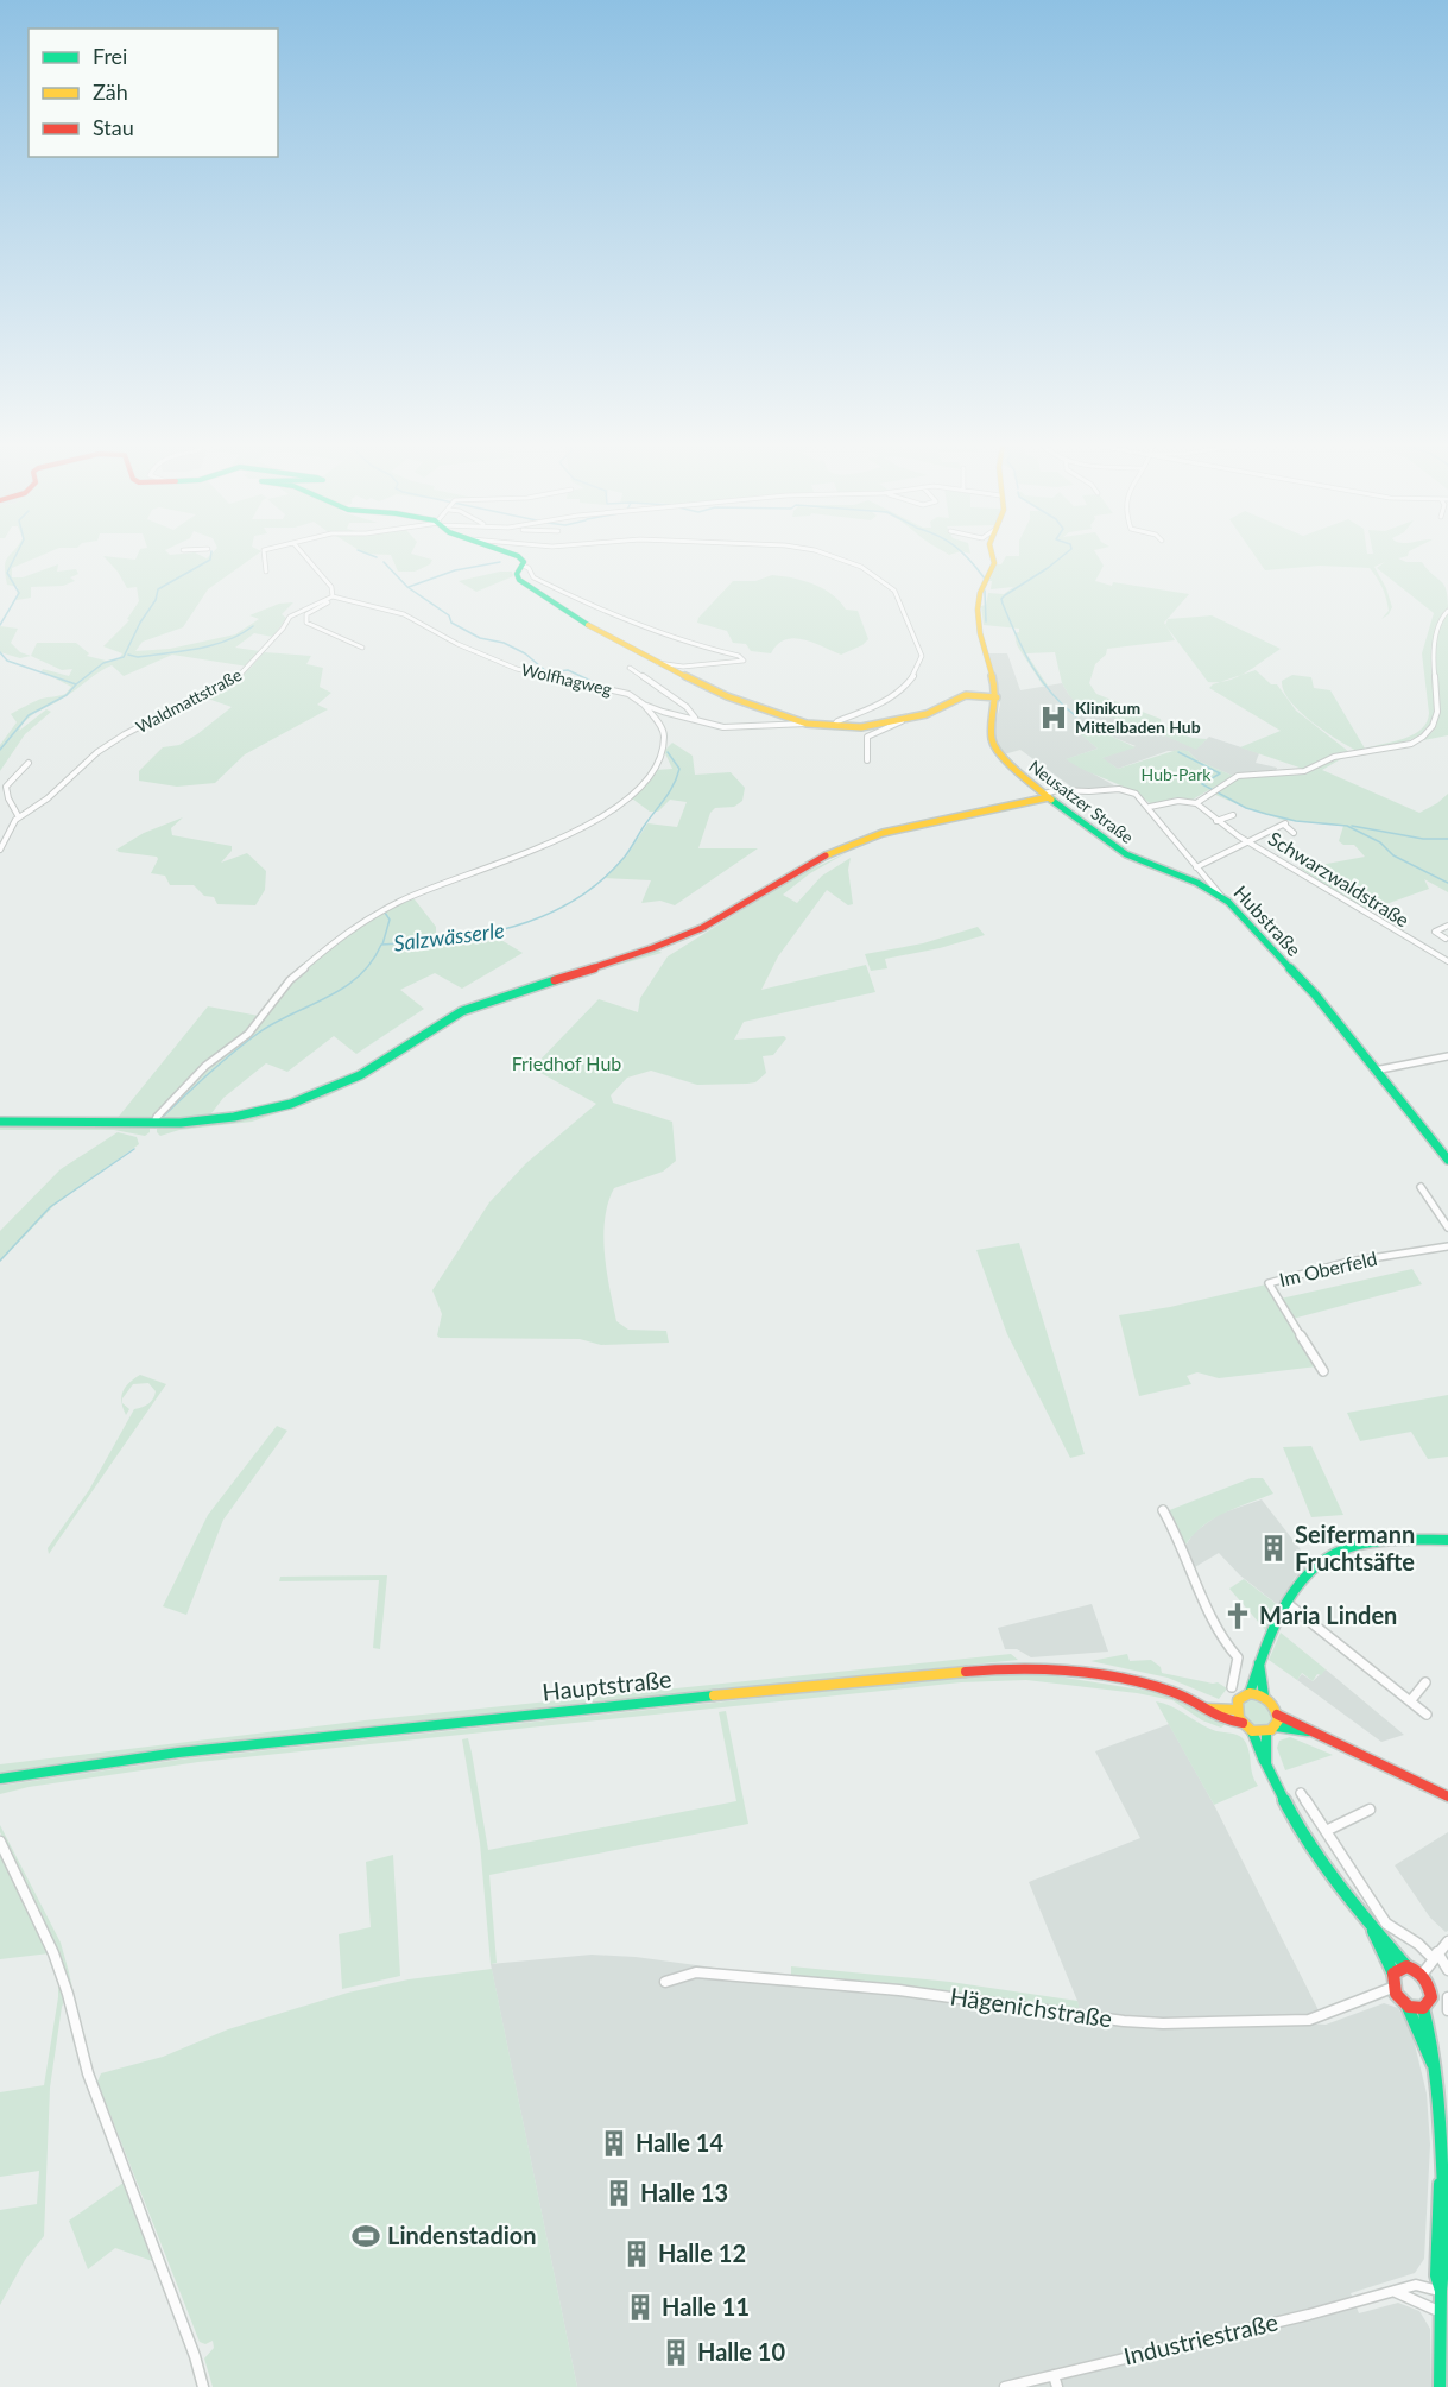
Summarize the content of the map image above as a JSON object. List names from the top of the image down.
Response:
{
  "streets": {
    "street": [
      "Wolfhagweg",
      "Waldmattstraße",
      "Neusatzer Straße",
      "Schwarzwaldstraße",
      "Hubstraße",
      "Im Oberfeld",
      "Hauptstraße",
      "Hägenichstraße",
      "Industriestraße"
    ]
  },
  "crossings": [
    ["Wolfhagweg", "Waldmattstraße"],
    ["Neusatzer Straße", "Hubstraße"]
  ],
  "water": ["Salzwässerle"],
  "parks": ["Hub-Park", "Friedhof Hub"],
  "places": {
    "hospital": ["Klinikum Mittelbaden Hub"],
    "building": [
      "Seifermann Fruchtsäfte",
      "Halle 14",
      "Halle 13",
      "Halle 12",
      "Halle 11",
      "Halle 10"
    ],
    "church": ["Maria Linden"],
    "sports": ["Lindenstadion"]
  },
  "legend": ["Frei", "Zäh", "Stau"]
}
